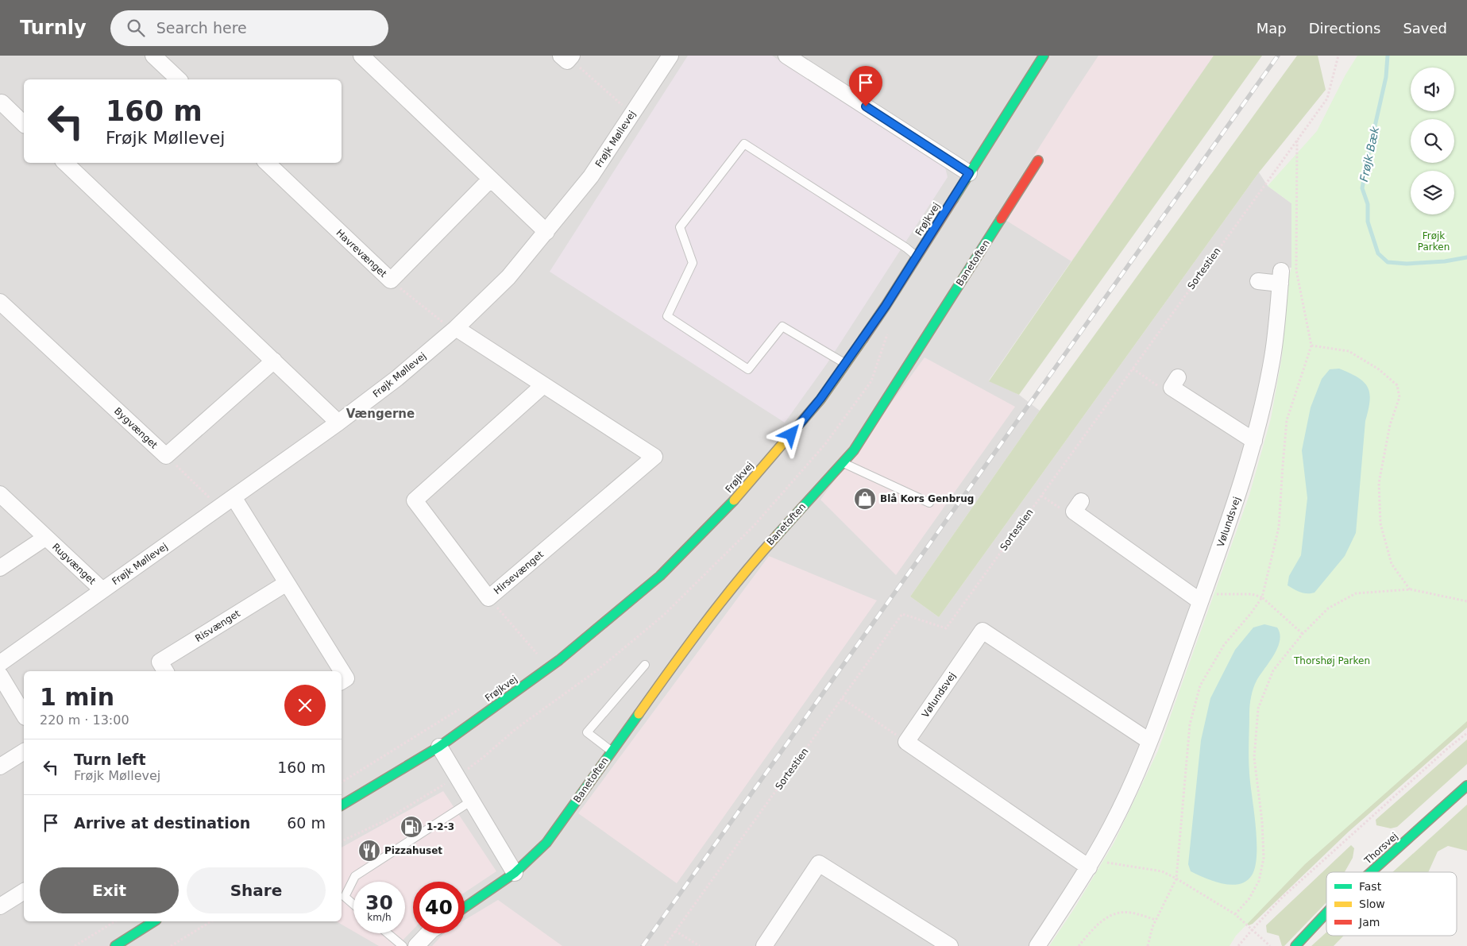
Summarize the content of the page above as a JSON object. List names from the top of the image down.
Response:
{
  "streets": {
    "street": [
      "Frøjk Møllevej",
      "Frøjkvej",
      "Havrevænget",
      "Banetoften",
      "Bygvænget",
      "Vølundsvej",
      "Rugvænget",
      "Hirsevænget",
      "Risvænget",
      "Thorsvej"
    ],
    "path": ["Sortestien"]
  },
  "crossings": [
    ["Frøjk Møllevej", "Rugvænget"],
    ["Frøjk Møllevej", "Hirsevænget"]
  ],
  "districts": ["Vængerne"],
  "water": ["Frøjk Bæk"],
  "parks": ["Frøjk Parken", "Thorshøj Parken"],
  "places": {
    "shop": ["Blå Kors Genbrug"],
    "fuel station": ["1-2-3"],
    "restaurant": ["Pizzahuset"]
  },
  "legend": ["Fast", "Slow", "Jam"],
  "page": {
    "header": "Turnly",
    "search": "Search here",
    "nav": ["Map", "Directions", "Saved"],
    "turn": ["160 m", "Frøjk Møllevej"],
    "heading": ["1 min", "220 m · 13:00"],
    "list": [
      {
        "name": "Turn left",
        "note": "Frøjk Møllevej",
        "value": "160 m"
      },
      {
        "name": "Arrive at destination",
        "value": "60 m"
      }
    ],
    "buttons": ["Exit", "Share"],
    "speed": "30 km/h",
    "limit": "40"
  }
}
